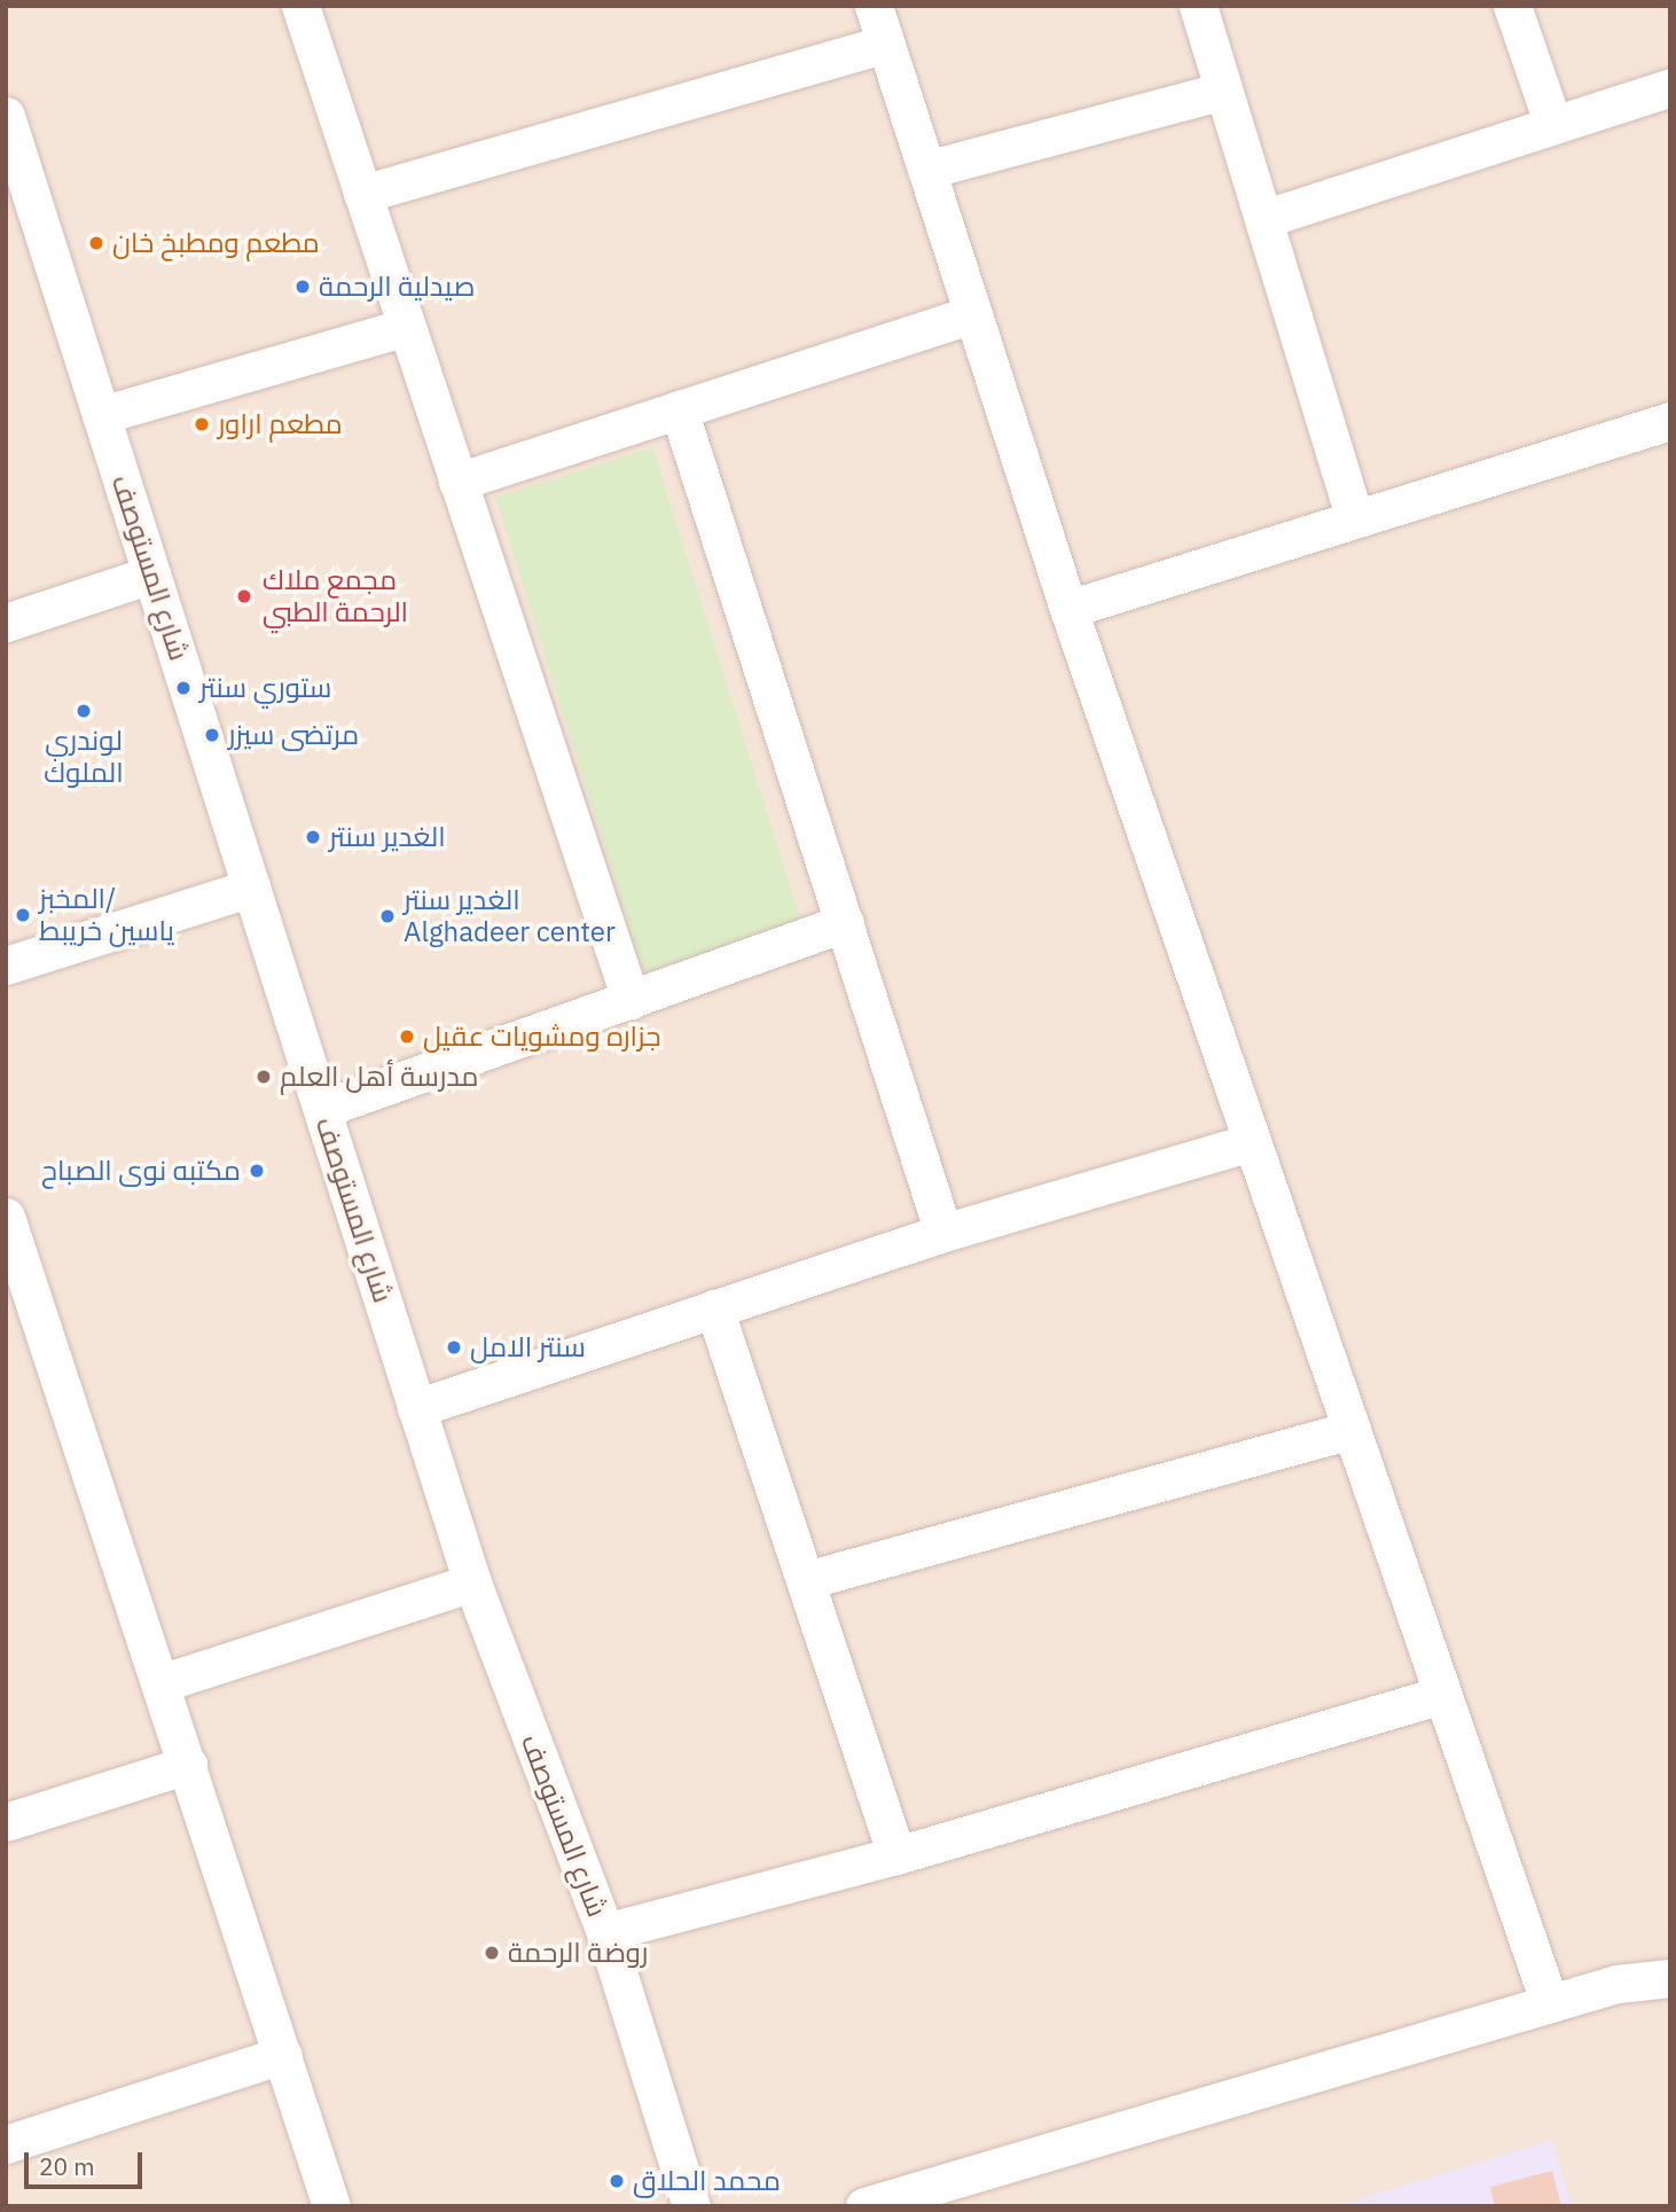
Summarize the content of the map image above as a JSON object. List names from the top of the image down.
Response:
{
  "streets": {
    "street": ["شارع المستوصف"]
  },
  "places": [
    "مطعم ومطبخ خان",
    "صيدلية الرحمة",
    "مطعم اراور",
    "مجمع ملاك الرحمة الطبي",
    "ستوري سنتر",
    "لوندري الملوك",
    "مرتضى سيزر",
    "الغدير سنتر",
    "المخبز/ ياسين خريبط",
    "الغدير سنتر Alghadeer center",
    "جزاره ومشويات عقيل",
    "مدرسة أهل العلم",
    "مكتبه نوى الصباح",
    "سنتر الامل",
    "روضة الرحمة",
    "محمد الحلاق"
  ],
  "scale_bar": "20 m"
}
